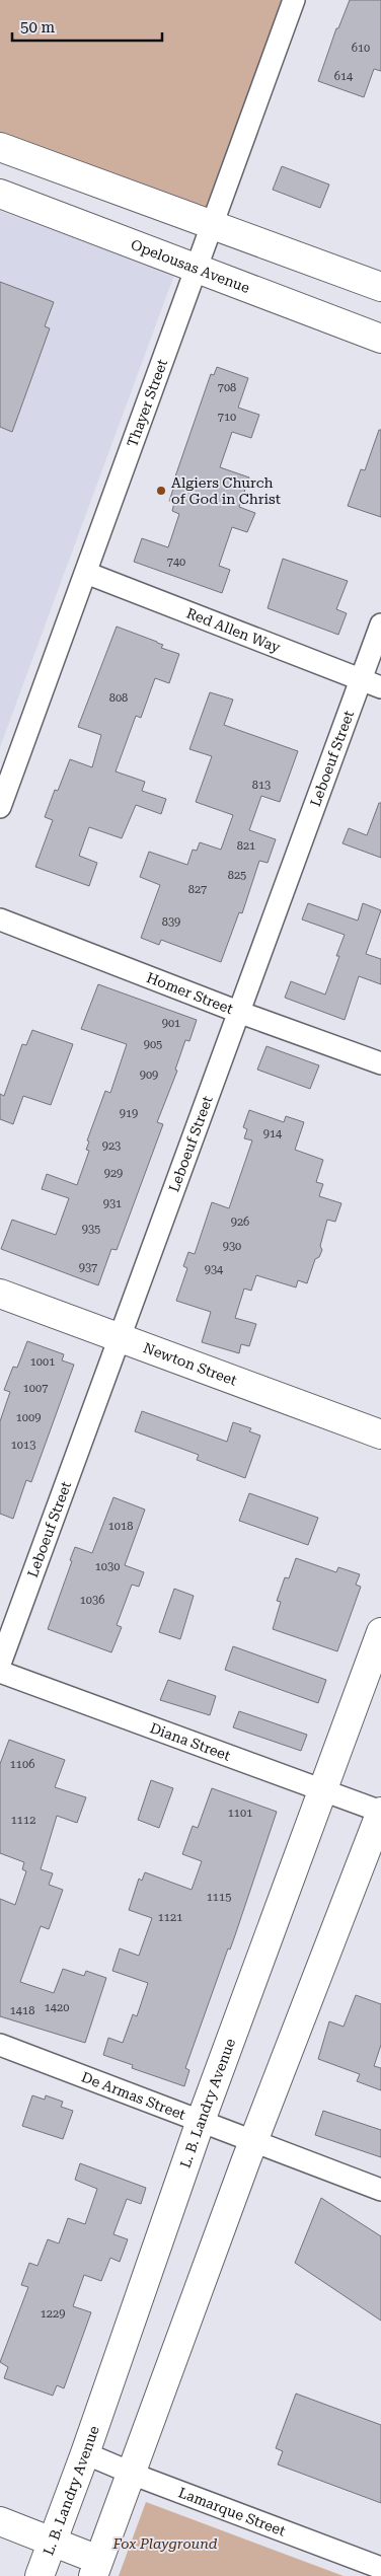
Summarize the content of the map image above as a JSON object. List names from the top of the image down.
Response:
{
  "streets": {
    "street": [
      "Opelousas Avenue",
      "Thayer Street",
      "Red Allen Way",
      "Leboeuf Street",
      "Homer Street",
      "Newton Street",
      "Diana Street",
      "De Armas Street",
      "L. B. Landry Avenue",
      "Lamarque Street"
    ]
  },
  "crossings": [
    ["Opelousas Avenue", "Thayer Street"],
    ["Thayer Street", "Red Allen Way"],
    ["Red Allen Way", "Leboeuf Street"],
    ["Leboeuf Street", "Homer Street"],
    ["Leboeuf Street", "Newton Street"],
    ["Diana Street", "L. B. Landry Avenue"],
    ["De Armas Street", "L. B. Landry Avenue"],
    ["L. B. Landry Avenue", "Lamarque Street"]
  ],
  "parks": ["Fox Playground"],
  "places": ["Algiers Church of God in Christ"],
  "house_numbers": [
    "610",
    "614",
    "708",
    "710",
    "740",
    "808",
    "813",
    "821",
    "825",
    "827",
    "839",
    "901",
    "905",
    "909",
    "919",
    "914",
    "923",
    "929",
    "931",
    "926",
    "935",
    "930",
    "937",
    "934",
    "1001",
    "1007",
    "1009",
    "1013",
    "1018",
    "1030",
    "1036",
    "1106",
    "1101",
    "1112",
    "1115",
    "1121",
    "1420",
    "1418",
    "1229"
  ],
  "scale_bar": "50 m"
}
